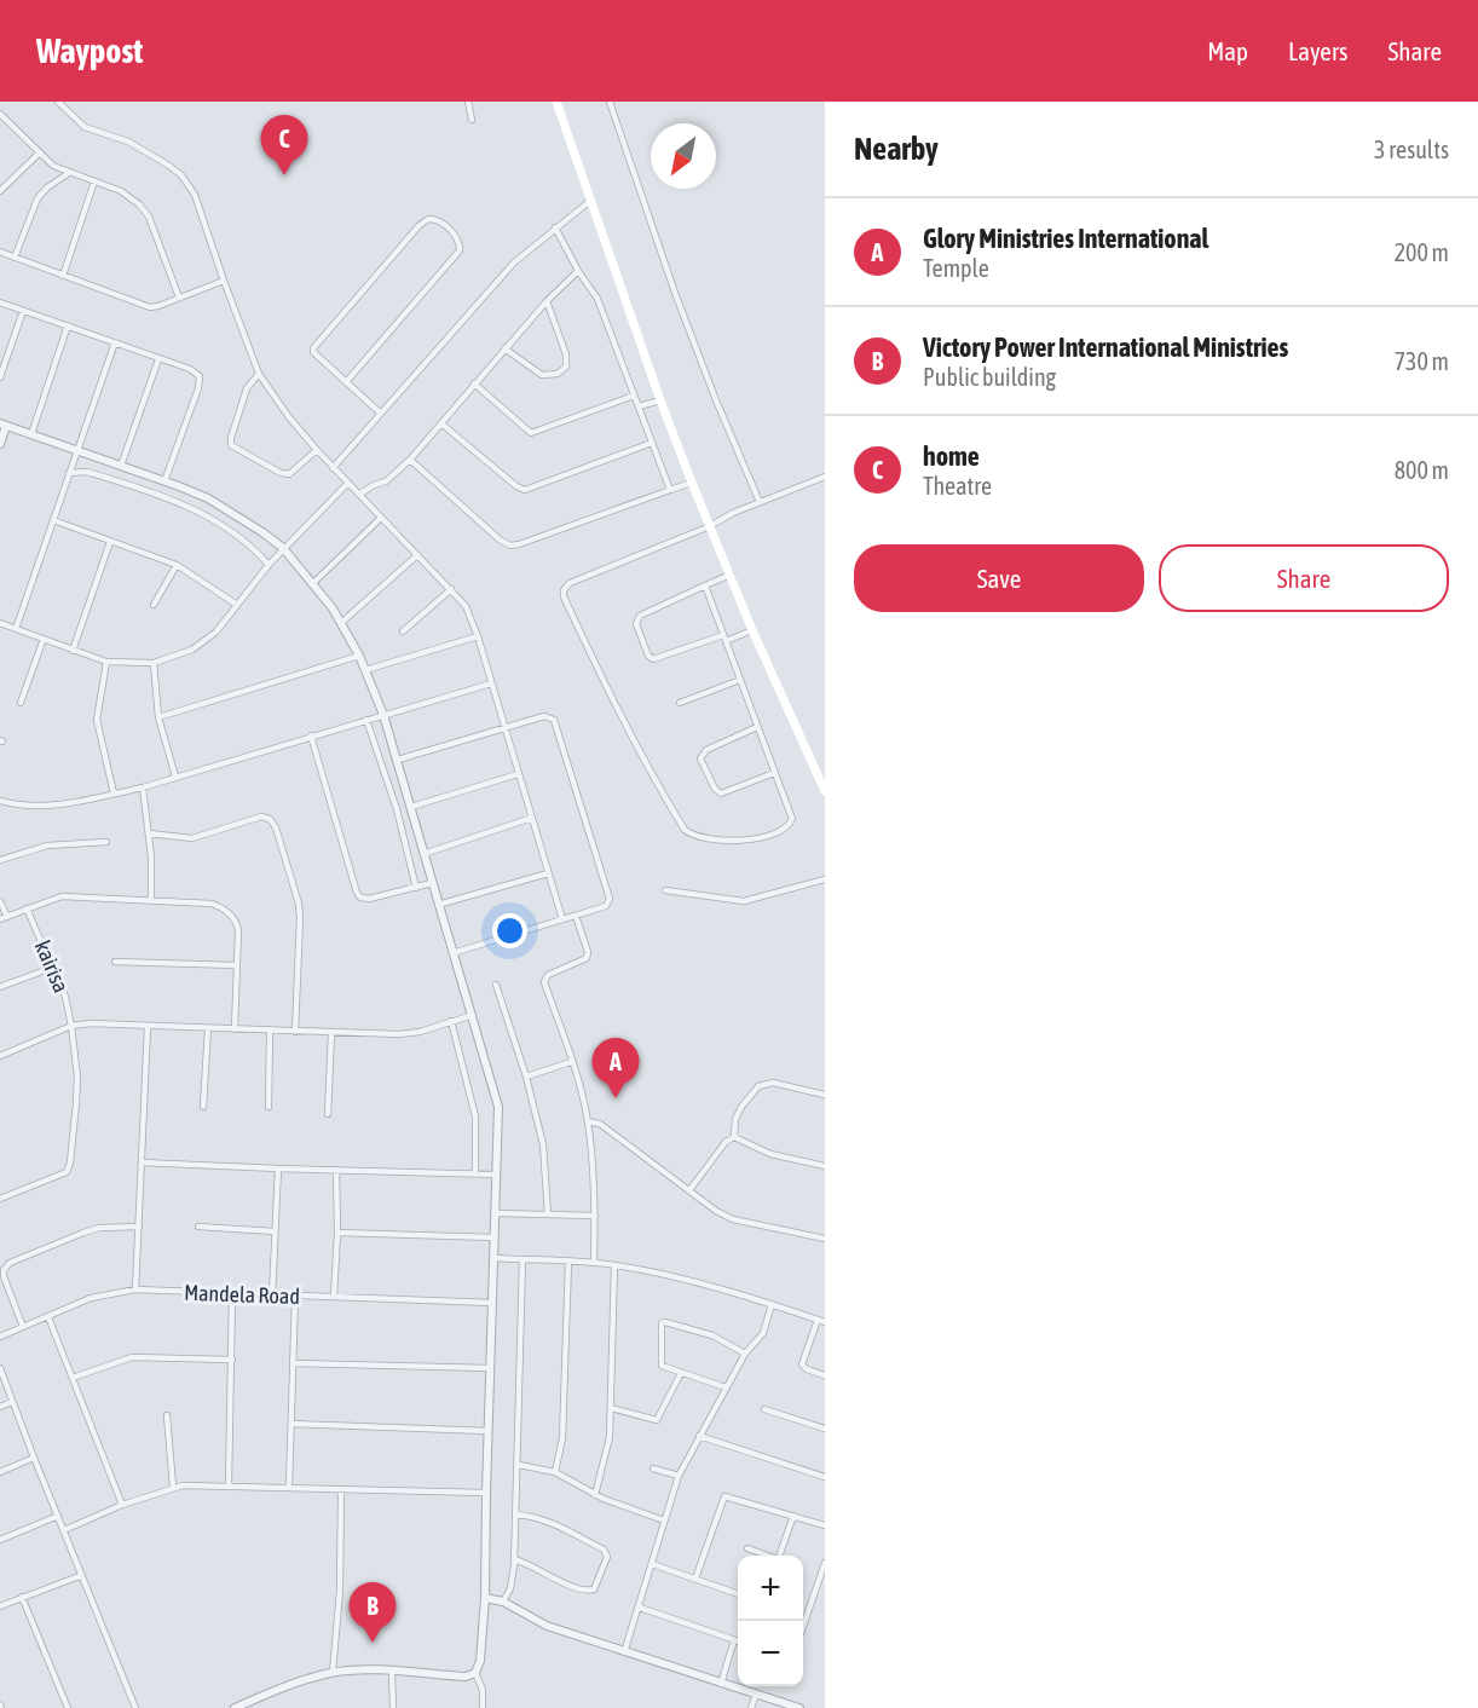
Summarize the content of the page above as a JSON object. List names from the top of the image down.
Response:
{
  "streets": {
    "street": ["kairisa", "Mandela Road"]
  },
  "north": "bottom left",
  "page": {
    "header": "Waypost",
    "nav": ["Map", "Layers", "Share"],
    "heading": ["Nearby", "3 results"],
    "pins": ["C", "A", "B"],
    "list": [
      {
        "mark": "A",
        "name": "Glory Ministries International",
        "note": "Temple",
        "value": "200 m"
      },
      {
        "mark": "B",
        "name": "Victory Power International Ministries",
        "note": "Public building",
        "value": "730 m"
      },
      {
        "mark": "C",
        "name": "home",
        "note": "Theatre",
        "value": "800 m"
      }
    ],
    "buttons": ["Save", "Share"],
    "map_buttons": ["+", "−"]
  }
}
